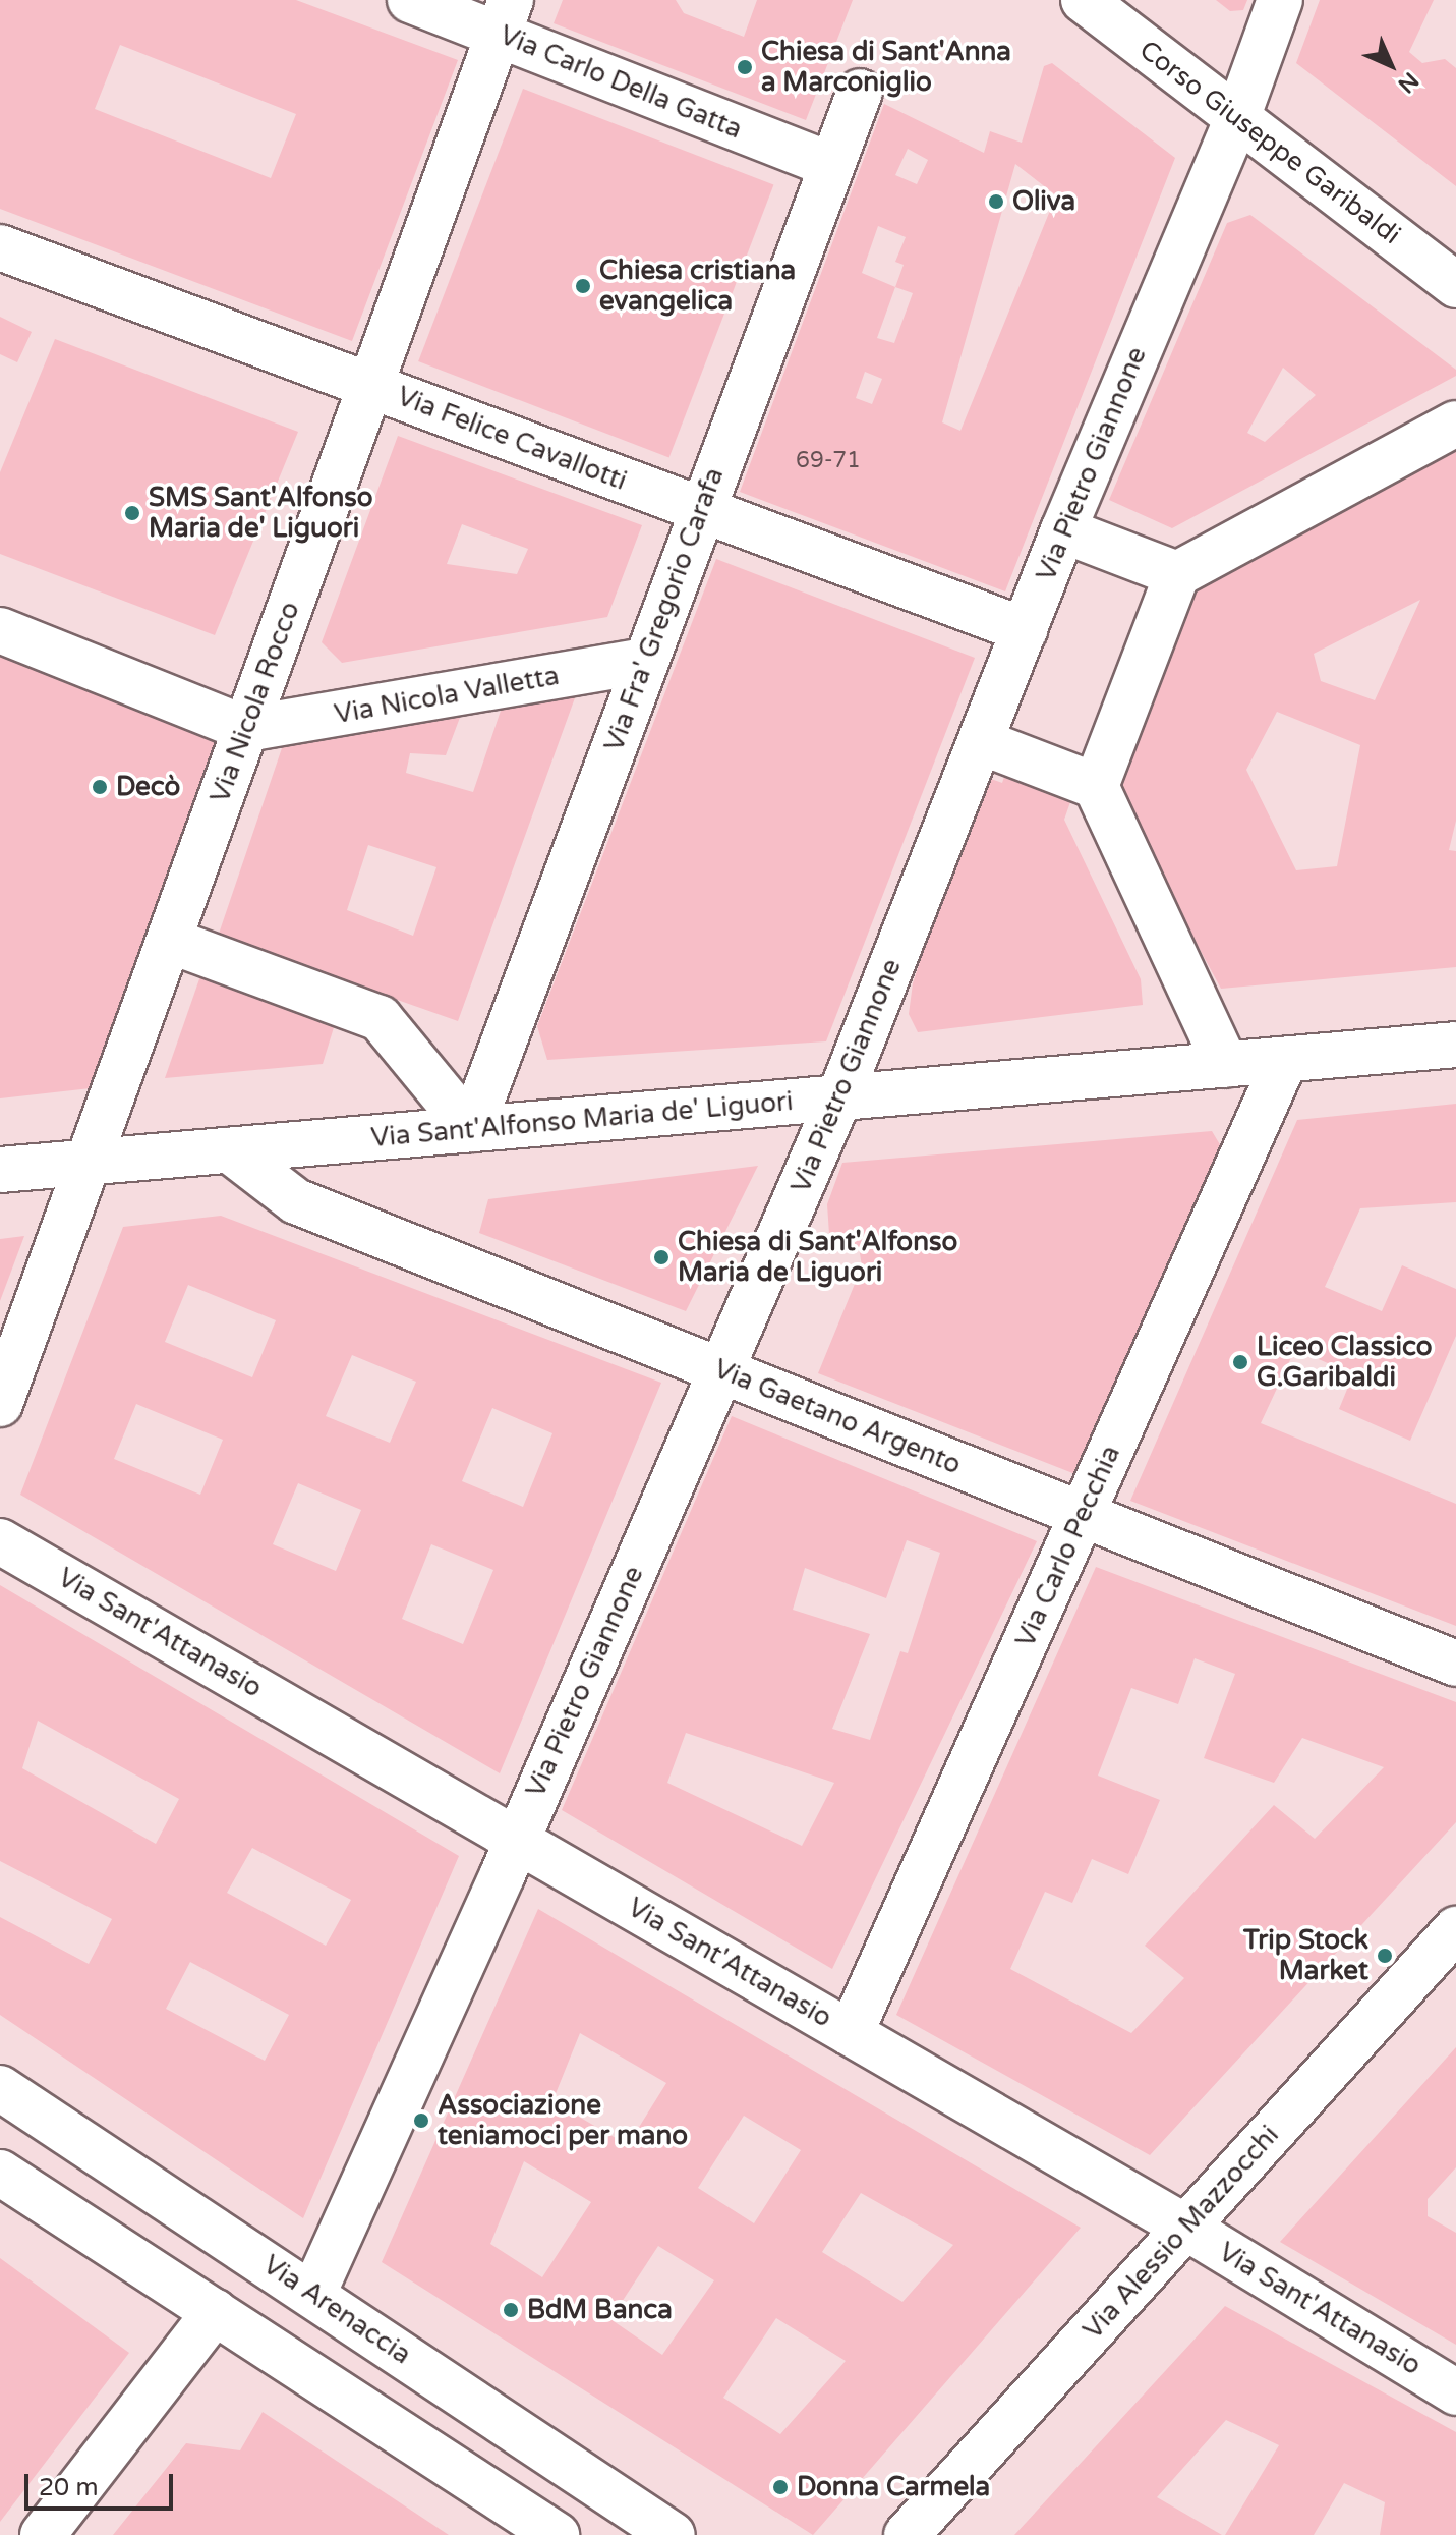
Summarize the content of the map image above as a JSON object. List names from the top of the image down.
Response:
{
  "streets": {
    "street": [
      "Via Carlo Della Gatta",
      "Corso Giuseppe Garibaldi",
      "Via Felice Cavallotti",
      "Via Pietro Giannone",
      "Via Fra' Gregorio Carafa",
      "Via Nicola Valletta",
      "Via Nicola Rocco",
      "Via Sant'Alfonso Maria de' Liguori",
      "Via Gaetano Argento",
      "Via Carlo Pecchia",
      "Via Sant'Attanasio",
      "Via Alessio Mazzocchi",
      "Via Arenaccia"
    ]
  },
  "crossings": [
    ["Via Carlo Della Gatta", "Via Fra' Gregorio Carafa"],
    ["Via Carlo Della Gatta", "Via Nicola Rocco"],
    ["Corso Giuseppe Garibaldi", "Via Pietro Giannone"],
    ["Via Felice Cavallotti", "Via Pietro Giannone"],
    ["Via Felice Cavallotti", "Via Fra' Gregorio Carafa"],
    ["Via Felice Cavallotti", "Via Nicola Rocco"],
    ["Via Pietro Giannone", "Via Sant'Alfonso Maria de' Liguori"],
    ["Via Pietro Giannone", "Via Gaetano Argento"],
    ["Via Pietro Giannone", "Via Sant'Attanasio"],
    ["Via Pietro Giannone", "Via Arenaccia"],
    ["Via Fra' Gregorio Carafa", "Via Nicola Valletta"],
    ["Via Fra' Gregorio Carafa", "Via Sant'Alfonso Maria de' Liguori"],
    ["Via Nicola Valletta", "Via Nicola Rocco"],
    ["Via Nicola Rocco", "Via Sant'Alfonso Maria de' Liguori"],
    ["Via Sant'Alfonso Maria de' Liguori", "Via Gaetano Argento"],
    ["Via Sant'Alfonso Maria de' Liguori", "Via Carlo Pecchia"],
    ["Via Gaetano Argento", "Via Carlo Pecchia"],
    ["Via Carlo Pecchia", "Via Sant'Attanasio"],
    ["Via Sant'Attanasio", "Via Alessio Mazzocchi"]
  ],
  "places": [
    "Chiesa di Sant'Anna a Marconiglio",
    "Oliva",
    "Chiesa cristiana evangelica",
    "SMS Sant'Alfonso Maria de' Liguori",
    "Decò",
    "Chiesa di Sant'Alfonso Maria de Liguori",
    "Liceo Classico G.Garibaldi",
    "Trip Stock Market",
    "Associazione teniamoci per mano",
    "BdM Banca",
    "Donna Carmela"
  ],
  "house_numbers": ["69-71"],
  "scale_bar": "20 m",
  "north": "bottom right"
}
